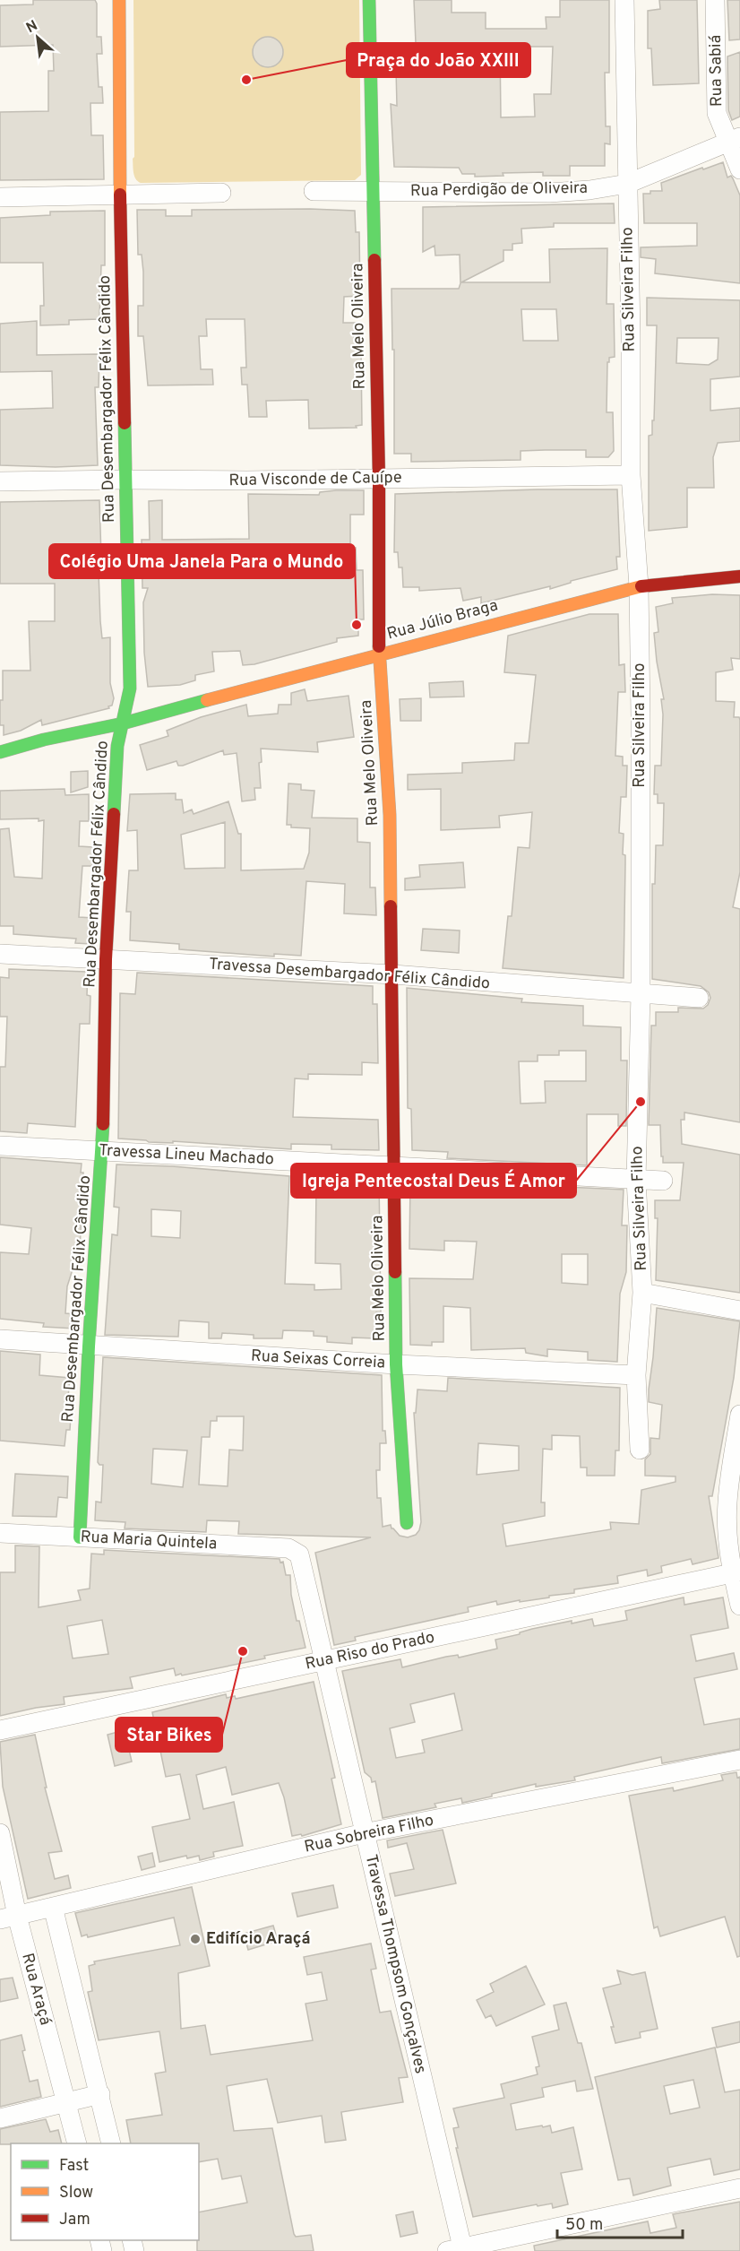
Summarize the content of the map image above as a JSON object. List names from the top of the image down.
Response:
{
  "streets": {
    "street": [
      "Rua Sabiá",
      "Rua Perdigão de Oliveira",
      "Rua Silveira Filho",
      "Rua Melo Oliveira",
      "Rua Desembargador Félix Cândido",
      "Rua Visconde de Cauípe",
      "Rua Júlio Braga",
      "Travessa Desembargador Félix Cândido",
      "Travessa Lineu Machado",
      "Rua Seixas Correia",
      "Rua Maria Quintela",
      "Rua Riso do Prado",
      "Rua Sobreira Filho",
      "Travessa Thompsom Gonçalves",
      "Rua Araçá"
    ]
  },
  "crossings": [
    ["Rua Sabiá", "Rua Perdigão de Oliveira"],
    ["Rua Perdigão de Oliveira", "Rua Silveira Filho"],
    ["Rua Perdigão de Oliveira", "Rua Melo Oliveira"],
    ["Rua Silveira Filho", "Rua Visconde de Cauípe"],
    ["Rua Silveira Filho", "Rua Júlio Braga"],
    ["Rua Silveira Filho", "Travessa Desembargador Félix Cândido"],
    ["Rua Silveira Filho", "Travessa Lineu Machado"],
    ["Rua Silveira Filho", "Rua Seixas Correia"],
    ["Rua Melo Oliveira", "Rua Visconde de Cauípe"],
    ["Rua Melo Oliveira", "Rua Júlio Braga"],
    ["Rua Melo Oliveira", "Travessa Desembargador Félix Cândido"],
    ["Rua Melo Oliveira", "Travessa Lineu Machado"],
    ["Rua Melo Oliveira", "Rua Seixas Correia"],
    ["Rua Desembargador Félix Cândido", "Rua Visconde de Cauípe"],
    ["Rua Desembargador Félix Cândido", "Rua Júlio Braga"],
    ["Rua Desembargador Félix Cândido", "Travessa Desembargador Félix Cândido"],
    ["Rua Desembargador Félix Cândido", "Travessa Lineu Machado"],
    ["Rua Desembargador Félix Cândido", "Rua Seixas Correia"],
    ["Rua Desembargador Félix Cândido", "Rua Maria Quintela"],
    ["Rua Maria Quintela", "Travessa Thompsom Gonçalves"],
    ["Rua Riso do Prado", "Travessa Thompsom Gonçalves"],
    ["Rua Sobreira Filho", "Travessa Thompsom Gonçalves"],
    ["Rua Sobreira Filho", "Rua Araçá"]
  ],
  "places": [
    "Praça do João XXIII",
    "Colégio Uma Janela Para o Mundo",
    "Igreja Pentecostal Deus É Amor",
    "Star Bikes",
    "Edifício Araçá"
  ],
  "legend": ["Fast", "Slow", "Jam"],
  "scale_bar": "50 m",
  "north": "top left"
}
